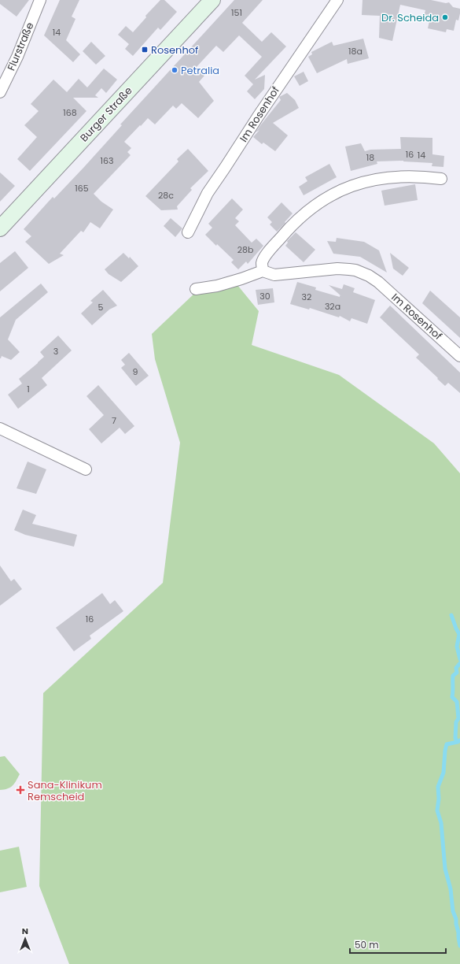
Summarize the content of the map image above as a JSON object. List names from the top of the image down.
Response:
{
  "streets": {
    "main road": ["Burger Straße"],
    "street": ["Flurstraße", "Im Rosenhof"]
  },
  "places": {
    "other": ["Dr. Scheida", "Petralia"],
    "transit": ["Rosenhof"],
    "health": ["Sana-Klinikum Remscheid"]
  },
  "house_numbers": [
    "151",
    "14",
    "18a",
    "168",
    "16",
    "14",
    "18",
    "163",
    "165",
    "28c",
    "28b",
    "30",
    "32",
    "32a",
    "5",
    "3",
    "9",
    "1",
    "7",
    "16"
  ],
  "scale_bar": "50 m",
  "north": "top"
}
